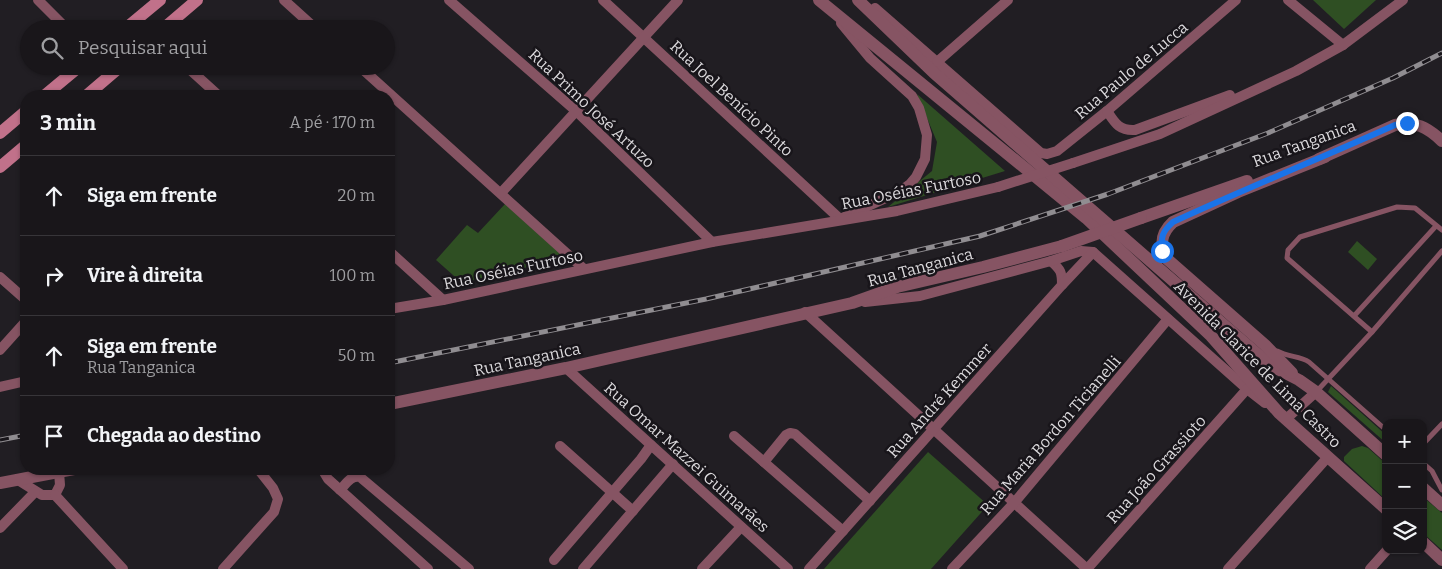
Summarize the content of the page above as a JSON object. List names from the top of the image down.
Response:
{
  "streets": {
    "street": [
      "Rua Paulo de Lucca",
      "Rua Joel Benício Pinto",
      "Rua Primo José Artuzo",
      "Rua Tanganica",
      "Rua Oséias Furtoso",
      "Avenida Clarice de Lima Castro",
      "Rua André Kemmer",
      "Rua Maria Bordon Ticianelli",
      "Rua Omar Mazzei Guimarães",
      "Rua João Grassioto"
    ]
  },
  "crossings": [
    ["Rua Paulo de Lucca", "Avenida Clarice de Lima Castro"],
    ["Rua Joel Benício Pinto", "Rua Oséias Furtoso"],
    ["Rua Primo José Artuzo", "Rua Oséias Furtoso"],
    ["Rua Tanganica", "Rua Omar Mazzei Guimarães"]
  ],
  "page": {
    "search": "Pesquisar aqui",
    "heading": ["3 min", "A pé · 170 m"],
    "list": [
      ["Siga em frente", "20 m"],
      ["Vire à direita", "100 m"],
      ["Siga em frente", "Rua Tanganica", "50 m"],
      "Chegada ao destino"
    ],
    "map_buttons": ["+", "−"]
  }
}
